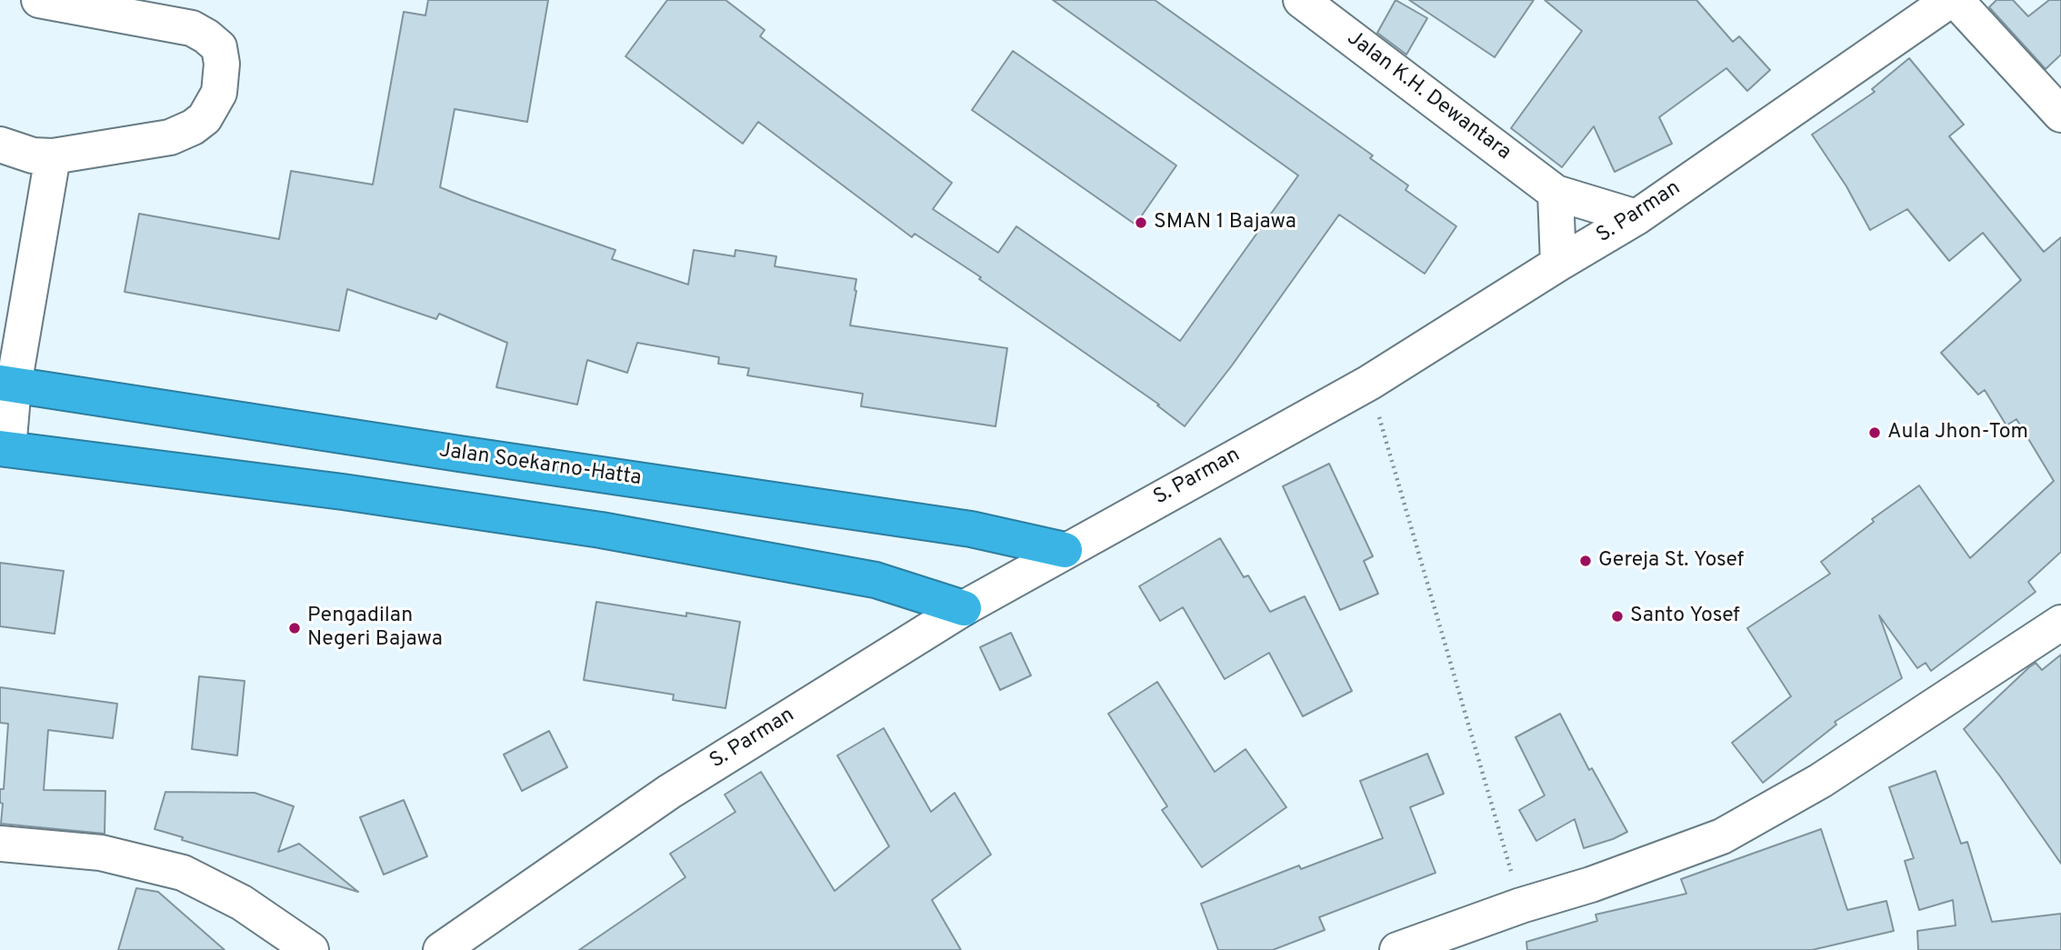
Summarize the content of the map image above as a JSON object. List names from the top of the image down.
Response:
{
  "streets": {
    "highway": ["Jalan Soekarno-Hatta"],
    "street": ["Jalan K.H. Dewantara", "S. Parman"]
  },
  "crossings": [
    ["S. Parman", "Jalan Soekarno-Hatta"]
  ],
  "places": [
    "SMAN 1 Bajawa",
    "Aula Jhon-Tom",
    "Gereja St. Yosef",
    "Santo Yosef",
    "Pengadilan Negeri Bajawa"
  ]
}
